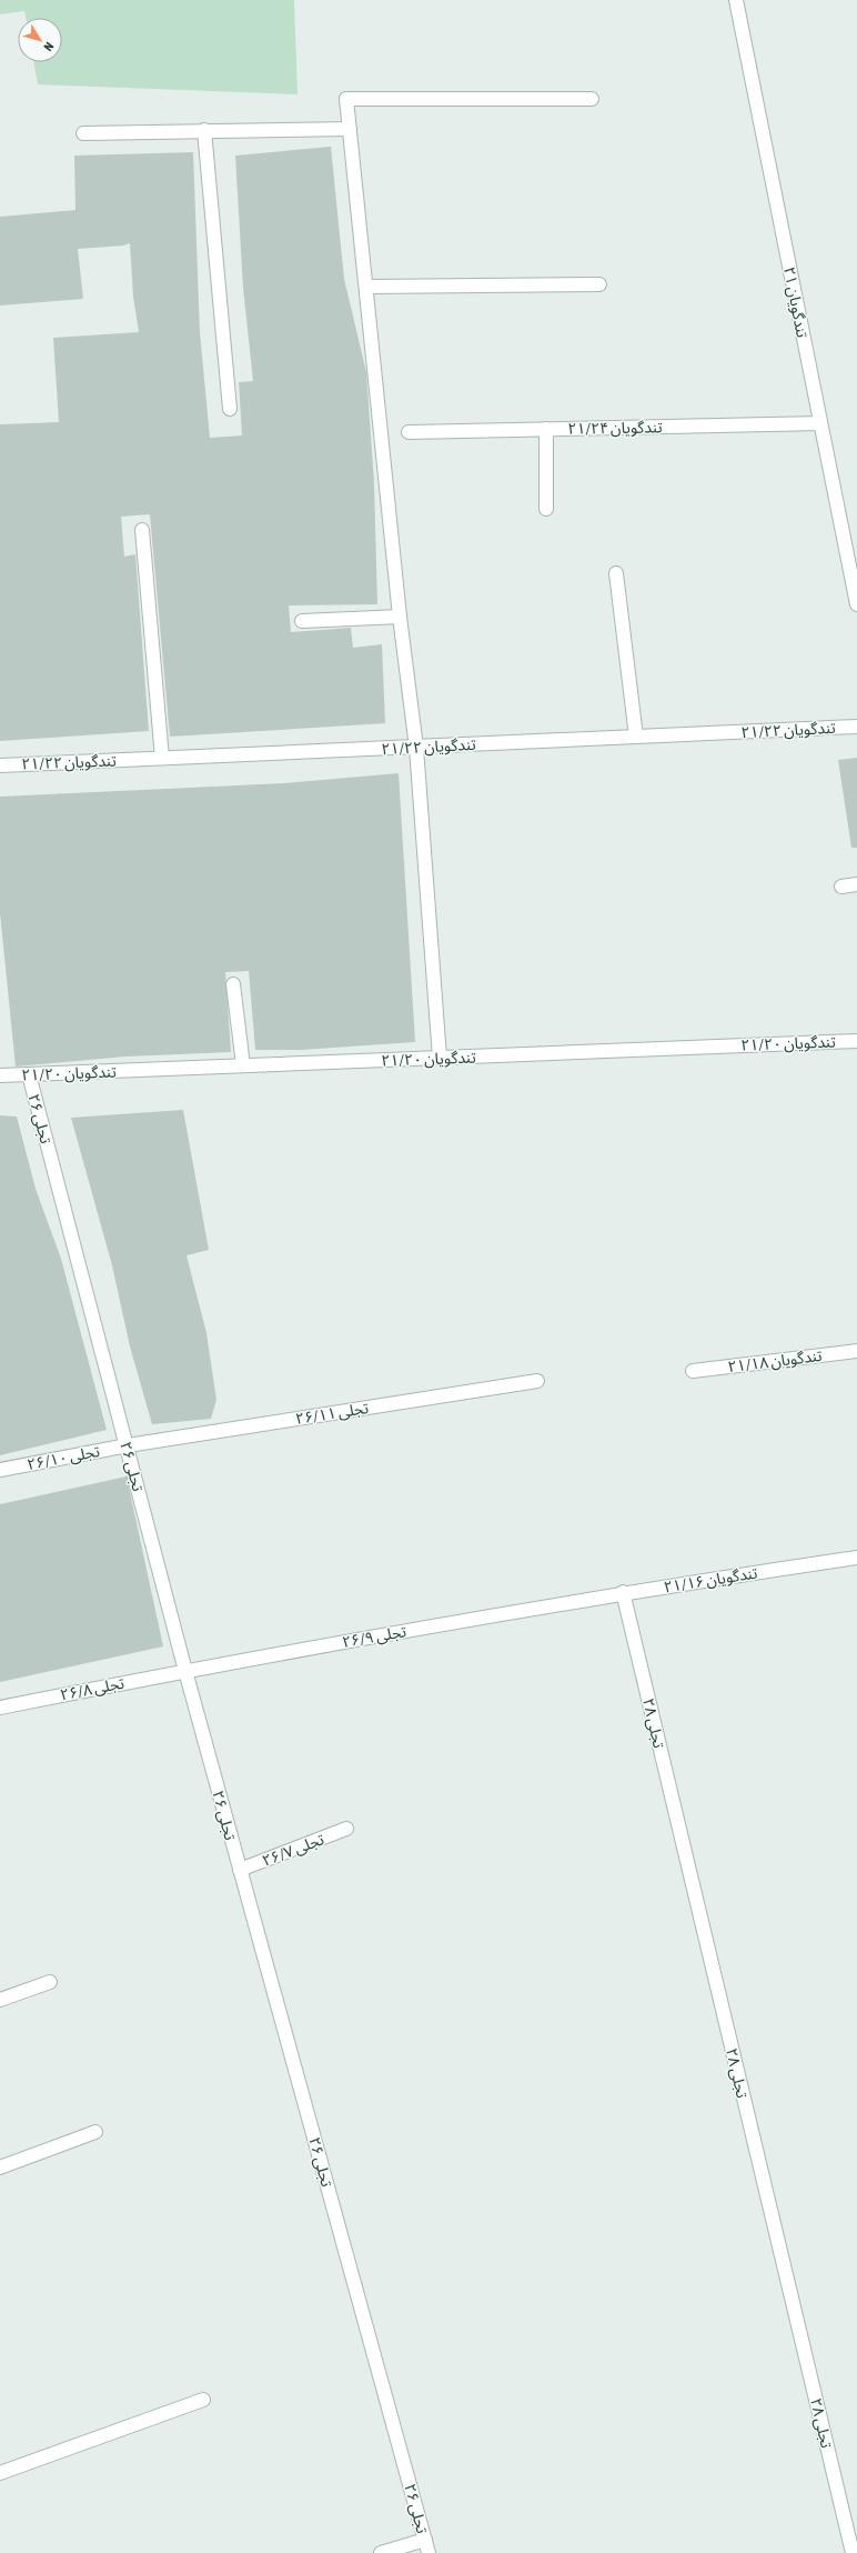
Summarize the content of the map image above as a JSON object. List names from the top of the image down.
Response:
{
  "streets": {
    "street": [
      "۲۱ تندگویان",
      "۲۱/۲۴ تندگویان",
      "۲۱/۲۲ تندگویان",
      "۲۱/۲۰ تندگویان",
      "۲۶ تجلی",
      "۲۱/۱۸ تندگویان",
      "۲۶/۱۱ تجلی",
      "۲۶/۱۰ تجلی",
      "۲۱/۱۶ تندگویان",
      "۲۶/۹ تجلی",
      "۲۶/۸ تجلی",
      "۲۸ تجلی",
      "۲۶/۷ تجلی"
    ]
  },
  "crossings": [
    ["۲۱ تندگویان", "۲۱/۲۴ تندگویان"],
    ["۲۱/۲۰ تندگویان", "۲۶ تجلی"],
    ["۲۶ تجلی", "۲۶/۱۱ تجلی"],
    ["۲۶ تجلی", "۲۶/۱۰ تجلی"],
    ["۲۶ تجلی", "۲۶/۹ تجلی"],
    ["۲۶ تجلی", "۲۶/۸ تجلی"],
    ["۲۶ تجلی", "۲۶/۷ تجلی"],
    ["۲۶/۱۱ تجلی", "۲۶/۱۰ تجلی"],
    ["۲۱/۱۶ تندگویان", "۲۶/۹ تجلی"],
    ["۲۱/۱۶ تندگویان", "۲۸ تجلی"],
    ["۲۶/۹ تجلی", "۲۶/۸ تجلی"]
  ],
  "north": "bottom right"
}
